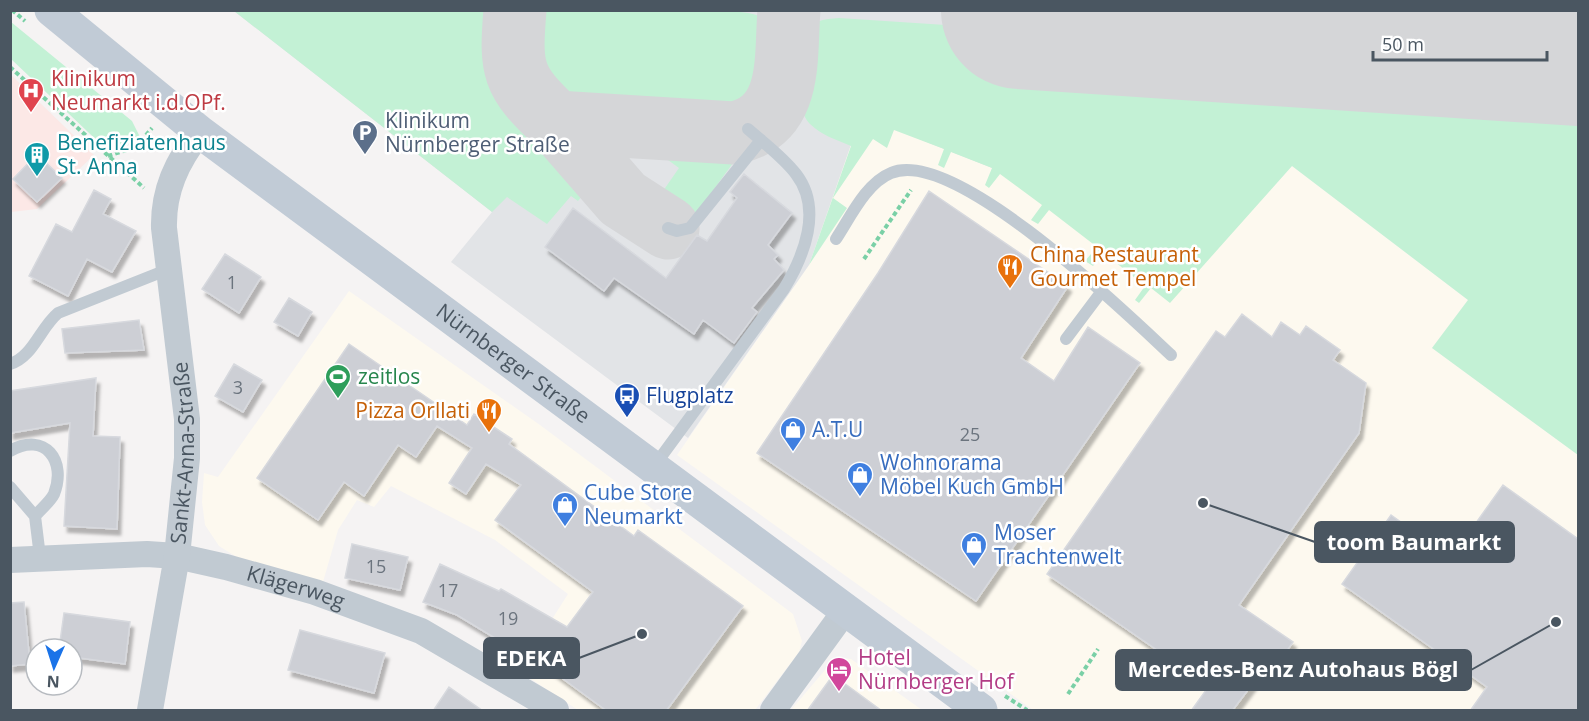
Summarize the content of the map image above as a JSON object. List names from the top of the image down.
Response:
{
  "streets": {
    "main road": ["Nürnberger Straße"],
    "street": ["Sankt-Anna-Straße", "Klägerweg"]
  },
  "crossings": [
    ["Nürnberger Straße", "Sankt-Anna-Straße"],
    ["Sankt-Anna-Straße", "Klägerweg"]
  ],
  "places": {
    "hospital": ["Klinikum Neumarkt i.d.OPf."],
    "parking": ["Klinikum Nürnberger Straße"],
    "building": ["Benefiziatenhaus St. Anna"],
    "restaurant": ["China Restaurant Gourmet Tempel", "Pizza Orllati"],
    "sports": ["zeitlos"],
    "bus stop": ["Flugplatz"],
    "shop": [
      "A.T.U",
      "Wohnorama Möbel Kuch GmbH",
      "Cube Store Neumarkt",
      "Moser Trachtenwelt"
    ],
    "other": ["toom Baumarkt", "Mercedes-Benz Autohaus Bögl", "EDEKA"],
    "hotel": ["Hotel Nürnberger Hof"]
  },
  "house_numbers": [
    "1",
    "3",
    "25",
    "15",
    "17",
    "19"
  ],
  "scale_bar": "50 m",
  "north": "bottom"
}
